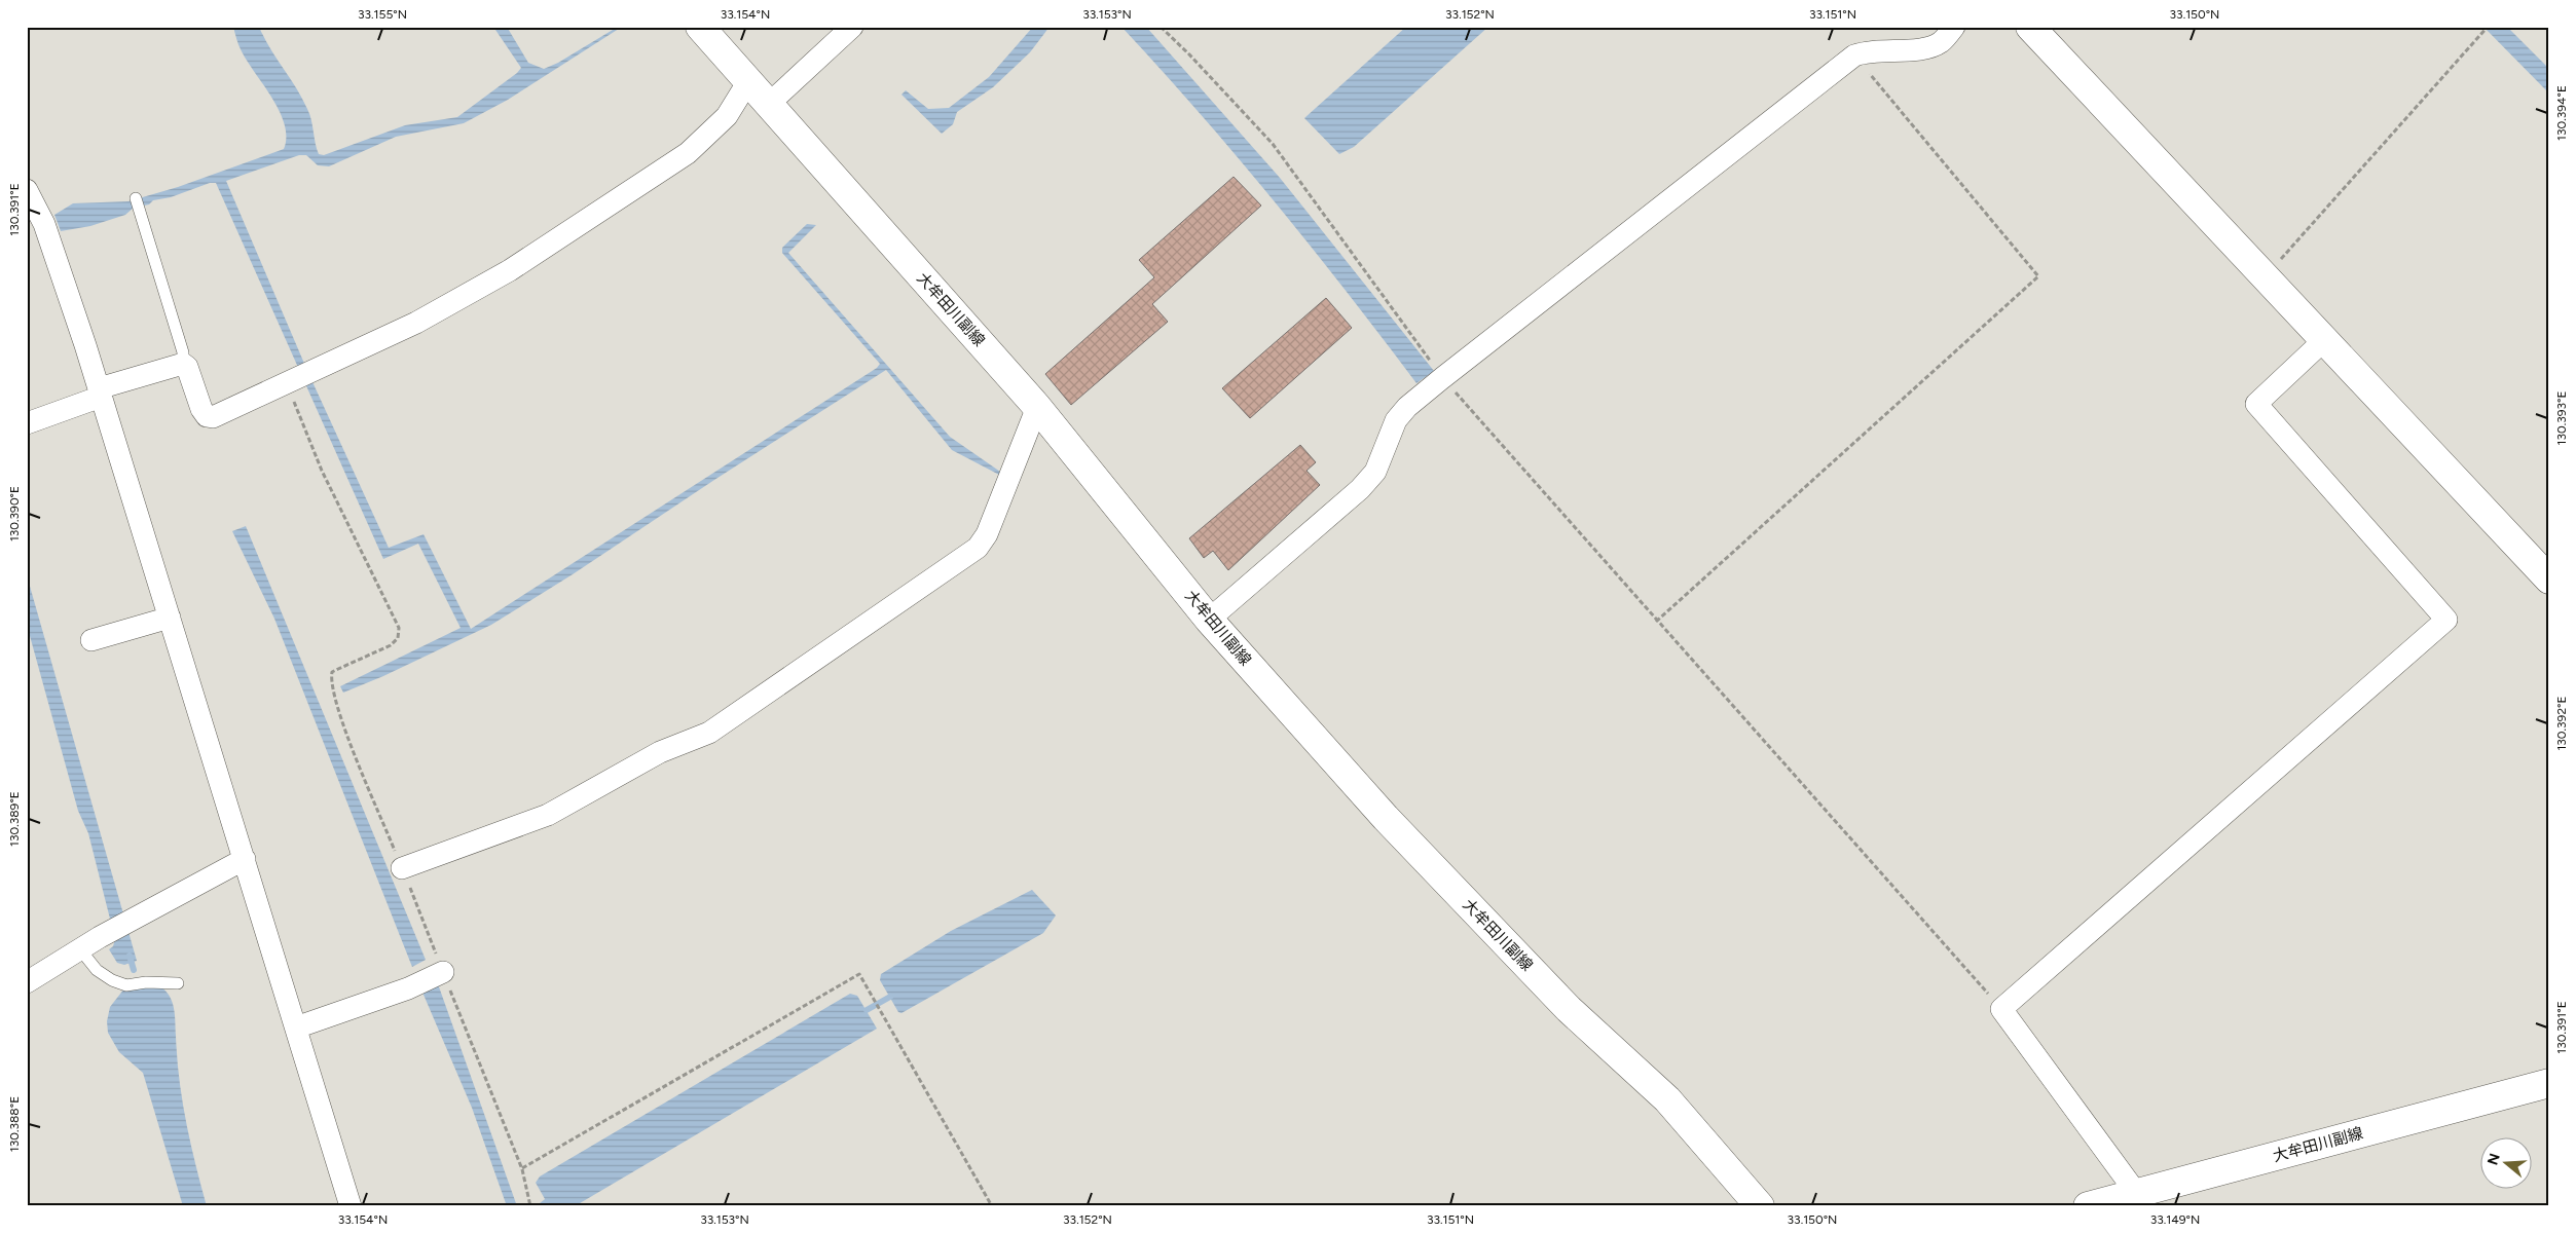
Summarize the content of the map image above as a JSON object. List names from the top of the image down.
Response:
{
  "streets": {
    "main road": ["大牟田川副線"]
  },
  "north": "left",
  "coordinates": [
    "33.155°N",
    "33.154°N",
    "33.153°N",
    "33.152°N",
    "33.151°N",
    "33.150°N",
    "130.394°E",
    "130.391°E",
    "130.393°E",
    "130.390°E",
    "130.392°E",
    "130.389°E",
    "130.388°E",
    "33.149°N"
  ]
}
